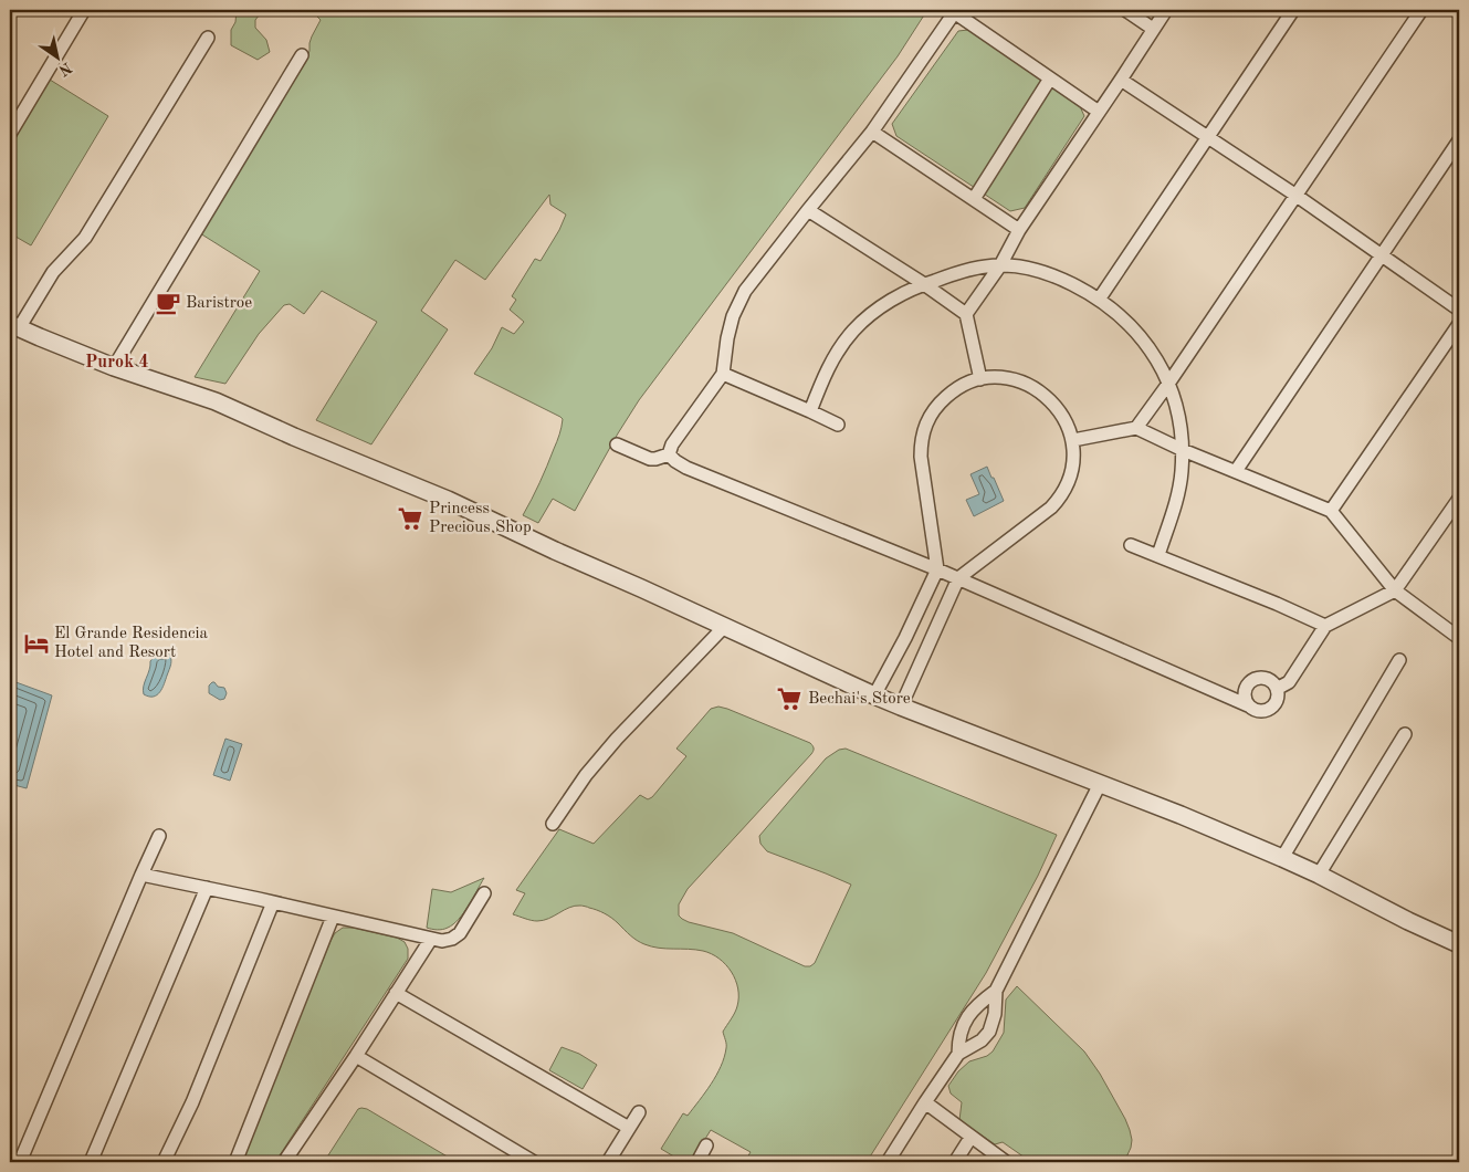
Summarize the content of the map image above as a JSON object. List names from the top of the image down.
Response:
{
  "districts": ["Purok 4"],
  "places": {
    "cafe": ["Baristroe"],
    "supermarket": ["Princess Precious Shop", "Bechai's Store"],
    "hotel": ["El Grande Residencia Hotel and Resort"]
  },
  "north": "bottom right"
}
